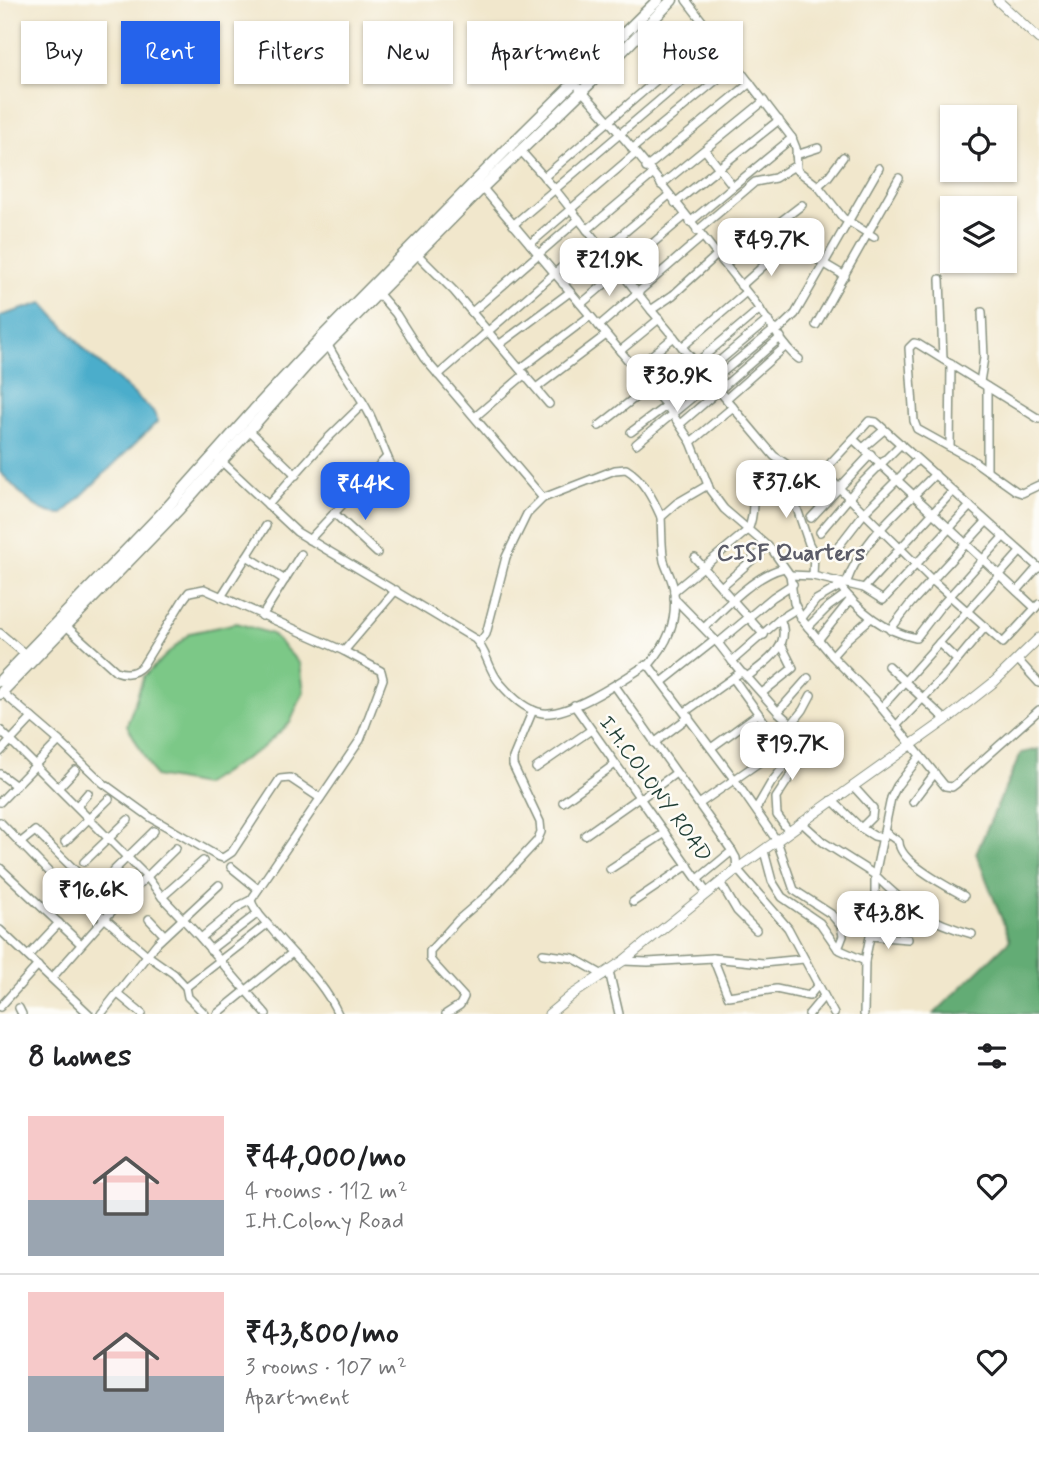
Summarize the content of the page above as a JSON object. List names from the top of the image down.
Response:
{
  "streets": {
    "street": ["I.H.COLONY ROAD"]
  },
  "districts": ["CISF Quarters"],
  "page": {
    "chip": [
      "Buy",
      "Rent",
      "Filters",
      "New",
      "Apartment",
      "House"
    ],
    "price": [
      "₹49.7K",
      "₹21.9K",
      "₹30.9K",
      "₹37.6K",
      "₹44K",
      "₹19.7K",
      "₹16.6K",
      "₹43.8K"
    ],
    "heading": "8 homes",
    "list": [
      {
        "name": "₹44,000/mo",
        "note": "4 rooms · 112 m² · I.H.Colony Road"
      },
      {
        "name": "₹43,800/mo",
        "note": "3 rooms · 107 m² · Apartment"
      }
    ]
  }
}
